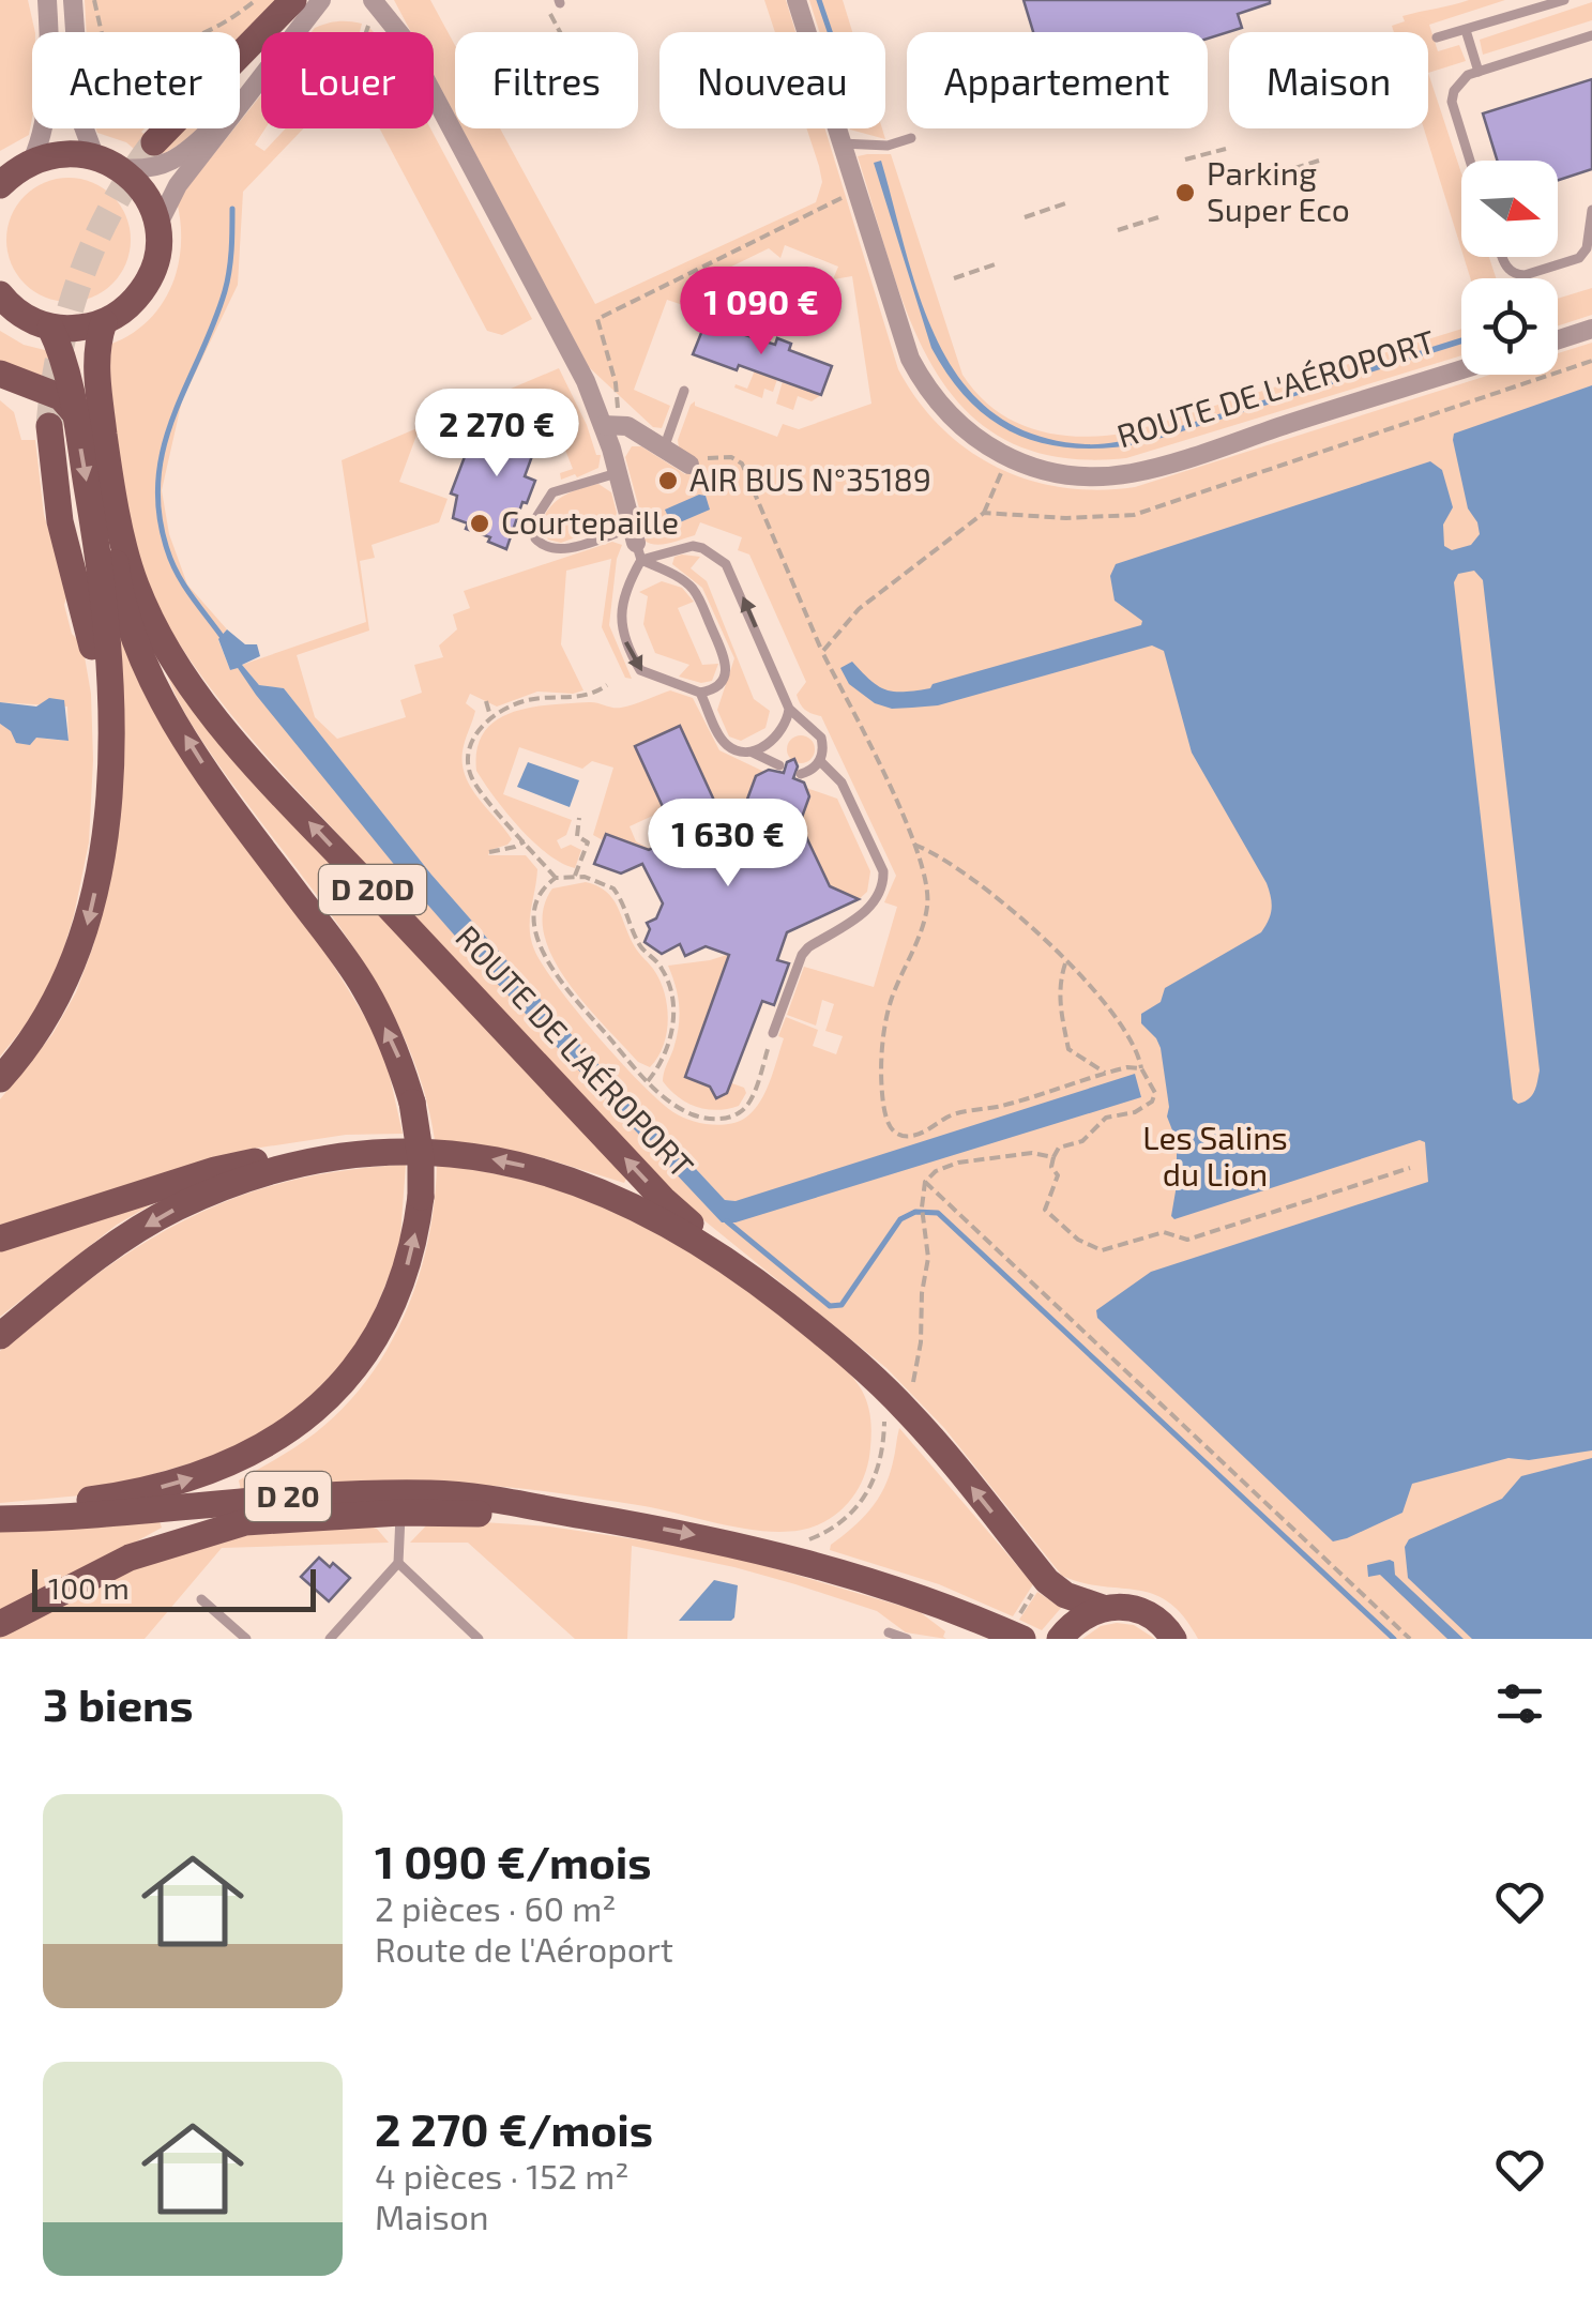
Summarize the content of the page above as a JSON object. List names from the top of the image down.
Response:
{
  "streets": {
    "main road": ["ROUTE DE L'AÉROPORT", "D 20D", "D 20"]
  },
  "one_way": ["ROUTE DE L'AÉROPORT"],
  "parks": ["Les Salins du Lion"],
  "places": ["Parking Super Eco", "AIR BUS N°35189", "Courtepaille"],
  "scale_bar": "100 m",
  "north": "right",
  "page": {
    "chip": [
      "Acheter",
      "Louer",
      "Filtres",
      "Nouveau",
      "Appartement",
      "Maison"
    ],
    "price": ["1 090 €", "2 270 €", "1 630 €"],
    "scale": "100 m",
    "heading": "3 biens",
    "list": [
      {
        "name": "1 090 €/mois",
        "note": "2 pièces · 60 m² · Route de l'Aéroport"
      },
      {
        "name": "2 270 €/mois",
        "note": "4 pièces · 152 m² · Maison"
      }
    ]
  }
}
